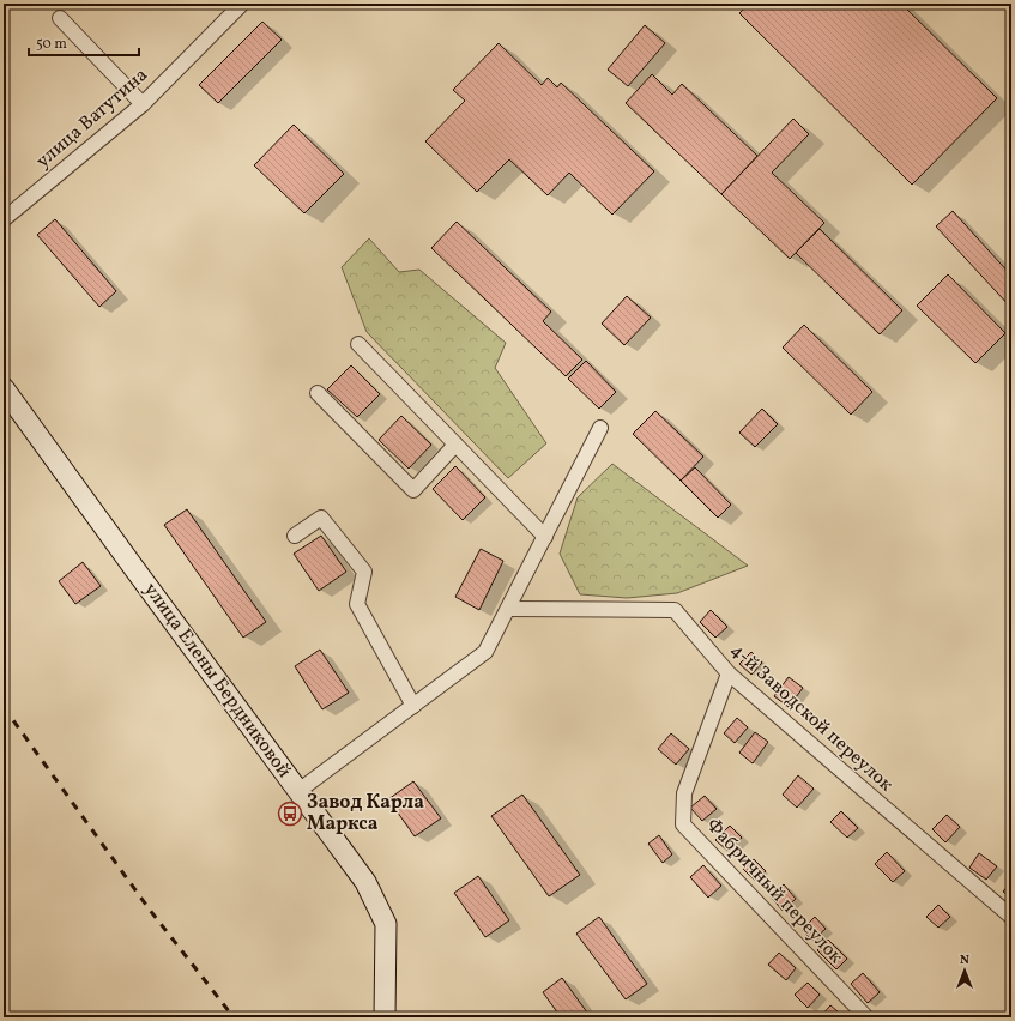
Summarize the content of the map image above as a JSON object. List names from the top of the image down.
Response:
{
  "streets": {
    "street": [
      "улица Ватутина",
      "улица Елены Бердниковой",
      "4-й Заводской переулок",
      "Фабричный переулок"
    ]
  },
  "crossings": [
    ["4-й Заводской переулок", "Фабричный переулок"]
  ],
  "places": {
    "bus stop": ["Завод Карла Маркса"]
  },
  "scale_bar": "50 m",
  "north": "top"
}
